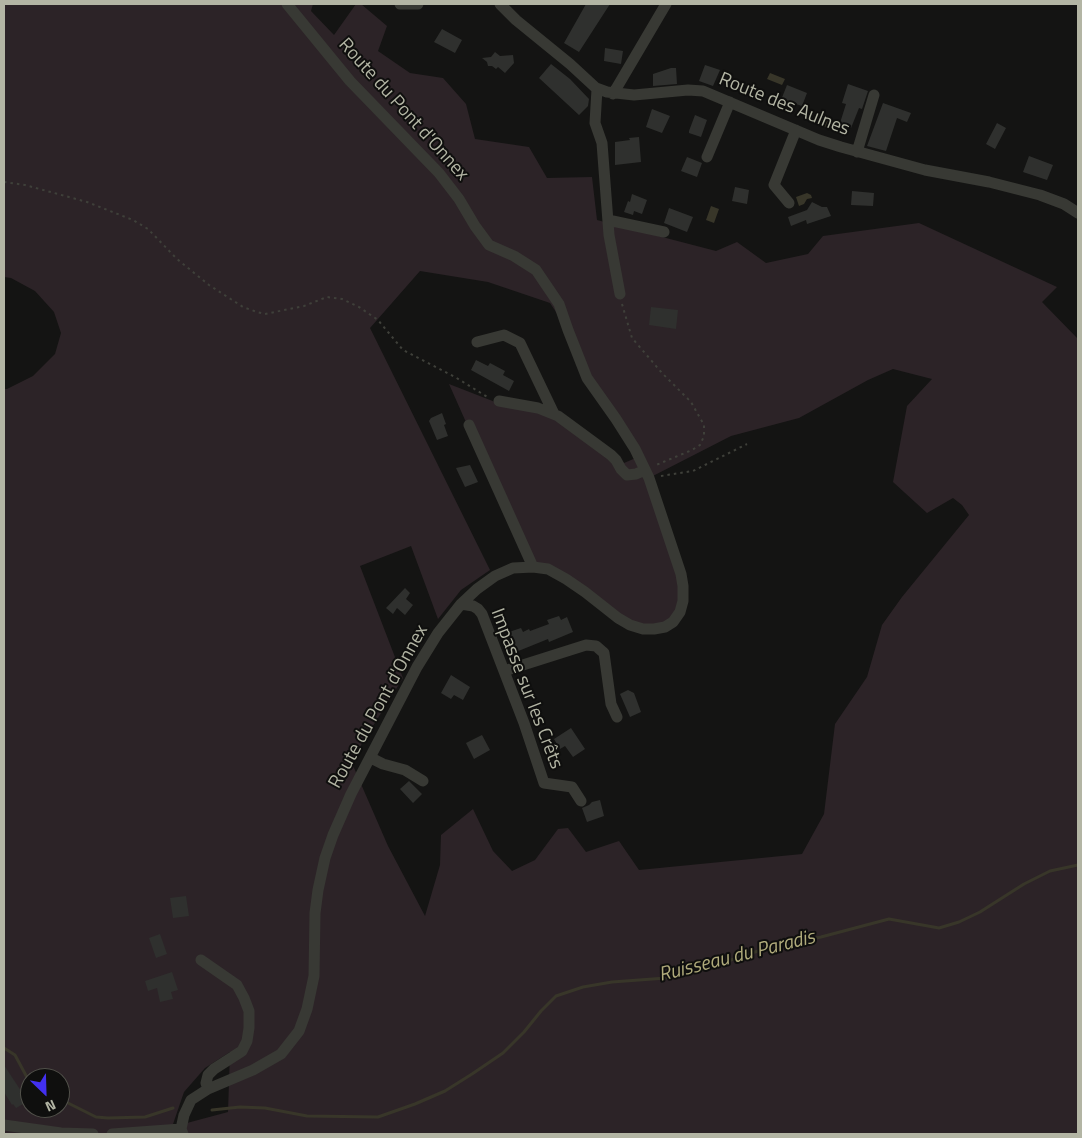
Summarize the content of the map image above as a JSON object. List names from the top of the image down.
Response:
{
  "streets": {
    "street": ["Route des Aulnes", "Route du Pont d'Onnex", "Impasse sur les Crêts"]
  },
  "crossings": [
    ["Route du Pont d'Onnex", "Impasse sur les Crêts"]
  ],
  "water": ["Ruisseau du Paradis"],
  "north": "bottom right"
}
